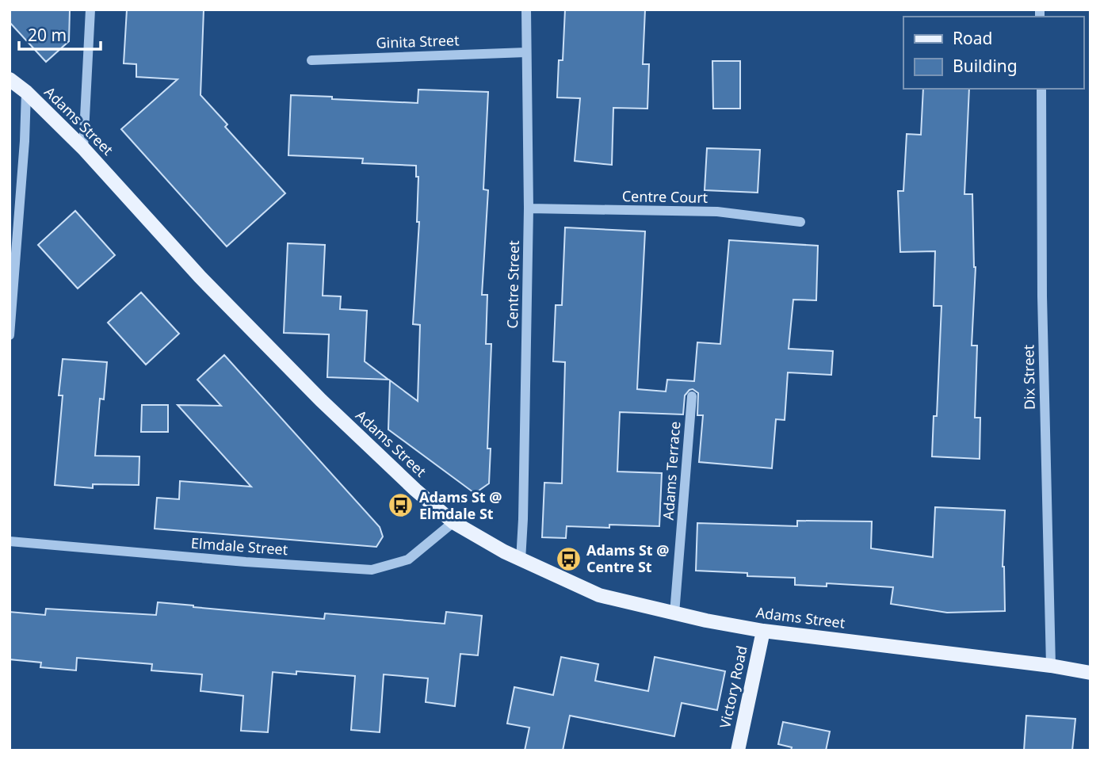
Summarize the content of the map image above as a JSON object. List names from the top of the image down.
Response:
{
  "streets": {
    "main road": ["Adams Street", "Victory Road"],
    "street": [
      "Ginita Street",
      "Centre Court",
      "Centre Street",
      "Dix Street",
      "Adams Terrace",
      "Elmdale Street"
    ]
  },
  "crossings": [
    ["Ginita Street", "Centre Street"],
    ["Adams Street", "Centre Street"],
    ["Adams Street", "Dix Street"],
    ["Adams Street", "Adams Terrace"],
    ["Adams Street", "Elmdale Street"],
    ["Adams Street", "Victory Road"],
    ["Centre Court", "Centre Street"]
  ],
  "places": {
    "bus stop": ["Adams St @ Elmdale St", "Adams St @ Centre St"]
  },
  "legend": ["Road", "Building"],
  "scale_bar": "20 m"
}
